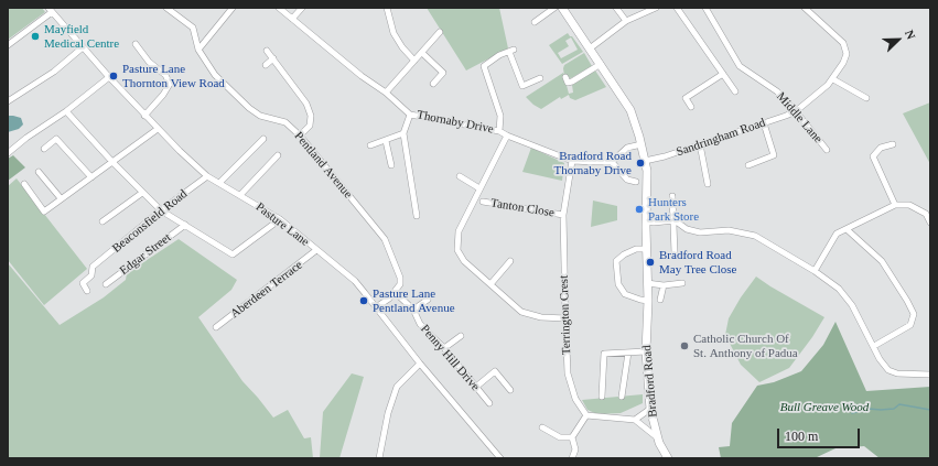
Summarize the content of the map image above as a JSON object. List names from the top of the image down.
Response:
{
  "streets": {
    "street": [
      "Middle Lane",
      "Thornaby Drive",
      "Sandringham Road",
      "Pentland Avenue",
      "Tanton Close",
      "Beaconsfield Road",
      "Pasture Lane",
      "Edgar Street",
      "Aberdeen Terrace",
      "Terrington Crest",
      "Penny Hill Drive",
      "Bradford Road"
    ]
  },
  "crossings": [
    ["Middle Lane", "Sandringham Road"],
    ["Thornaby Drive", "Terrington Crest"],
    ["Sandringham Road", "Bradford Road"],
    ["Pentland Avenue", "Penny Hill Drive"],
    ["Tanton Close", "Terrington Crest"],
    ["Beaconsfield Road", "Pasture Lane"],
    ["Pasture Lane", "Aberdeen Terrace"]
  ],
  "parks": ["Bull Greave Wood"],
  "places": [
    "Mayfield Medical Centre",
    "Pasture Lane Thornton View Road",
    "Bradford Road Thornaby Drive",
    "Hunters Park Store",
    "Bradford Road May Tree Close",
    "Pasture Lane Pentland Avenue",
    "Catholic Church Of St. Anthony of Padua"
  ],
  "scale_bar": "100 m",
  "north": "top right"
}
